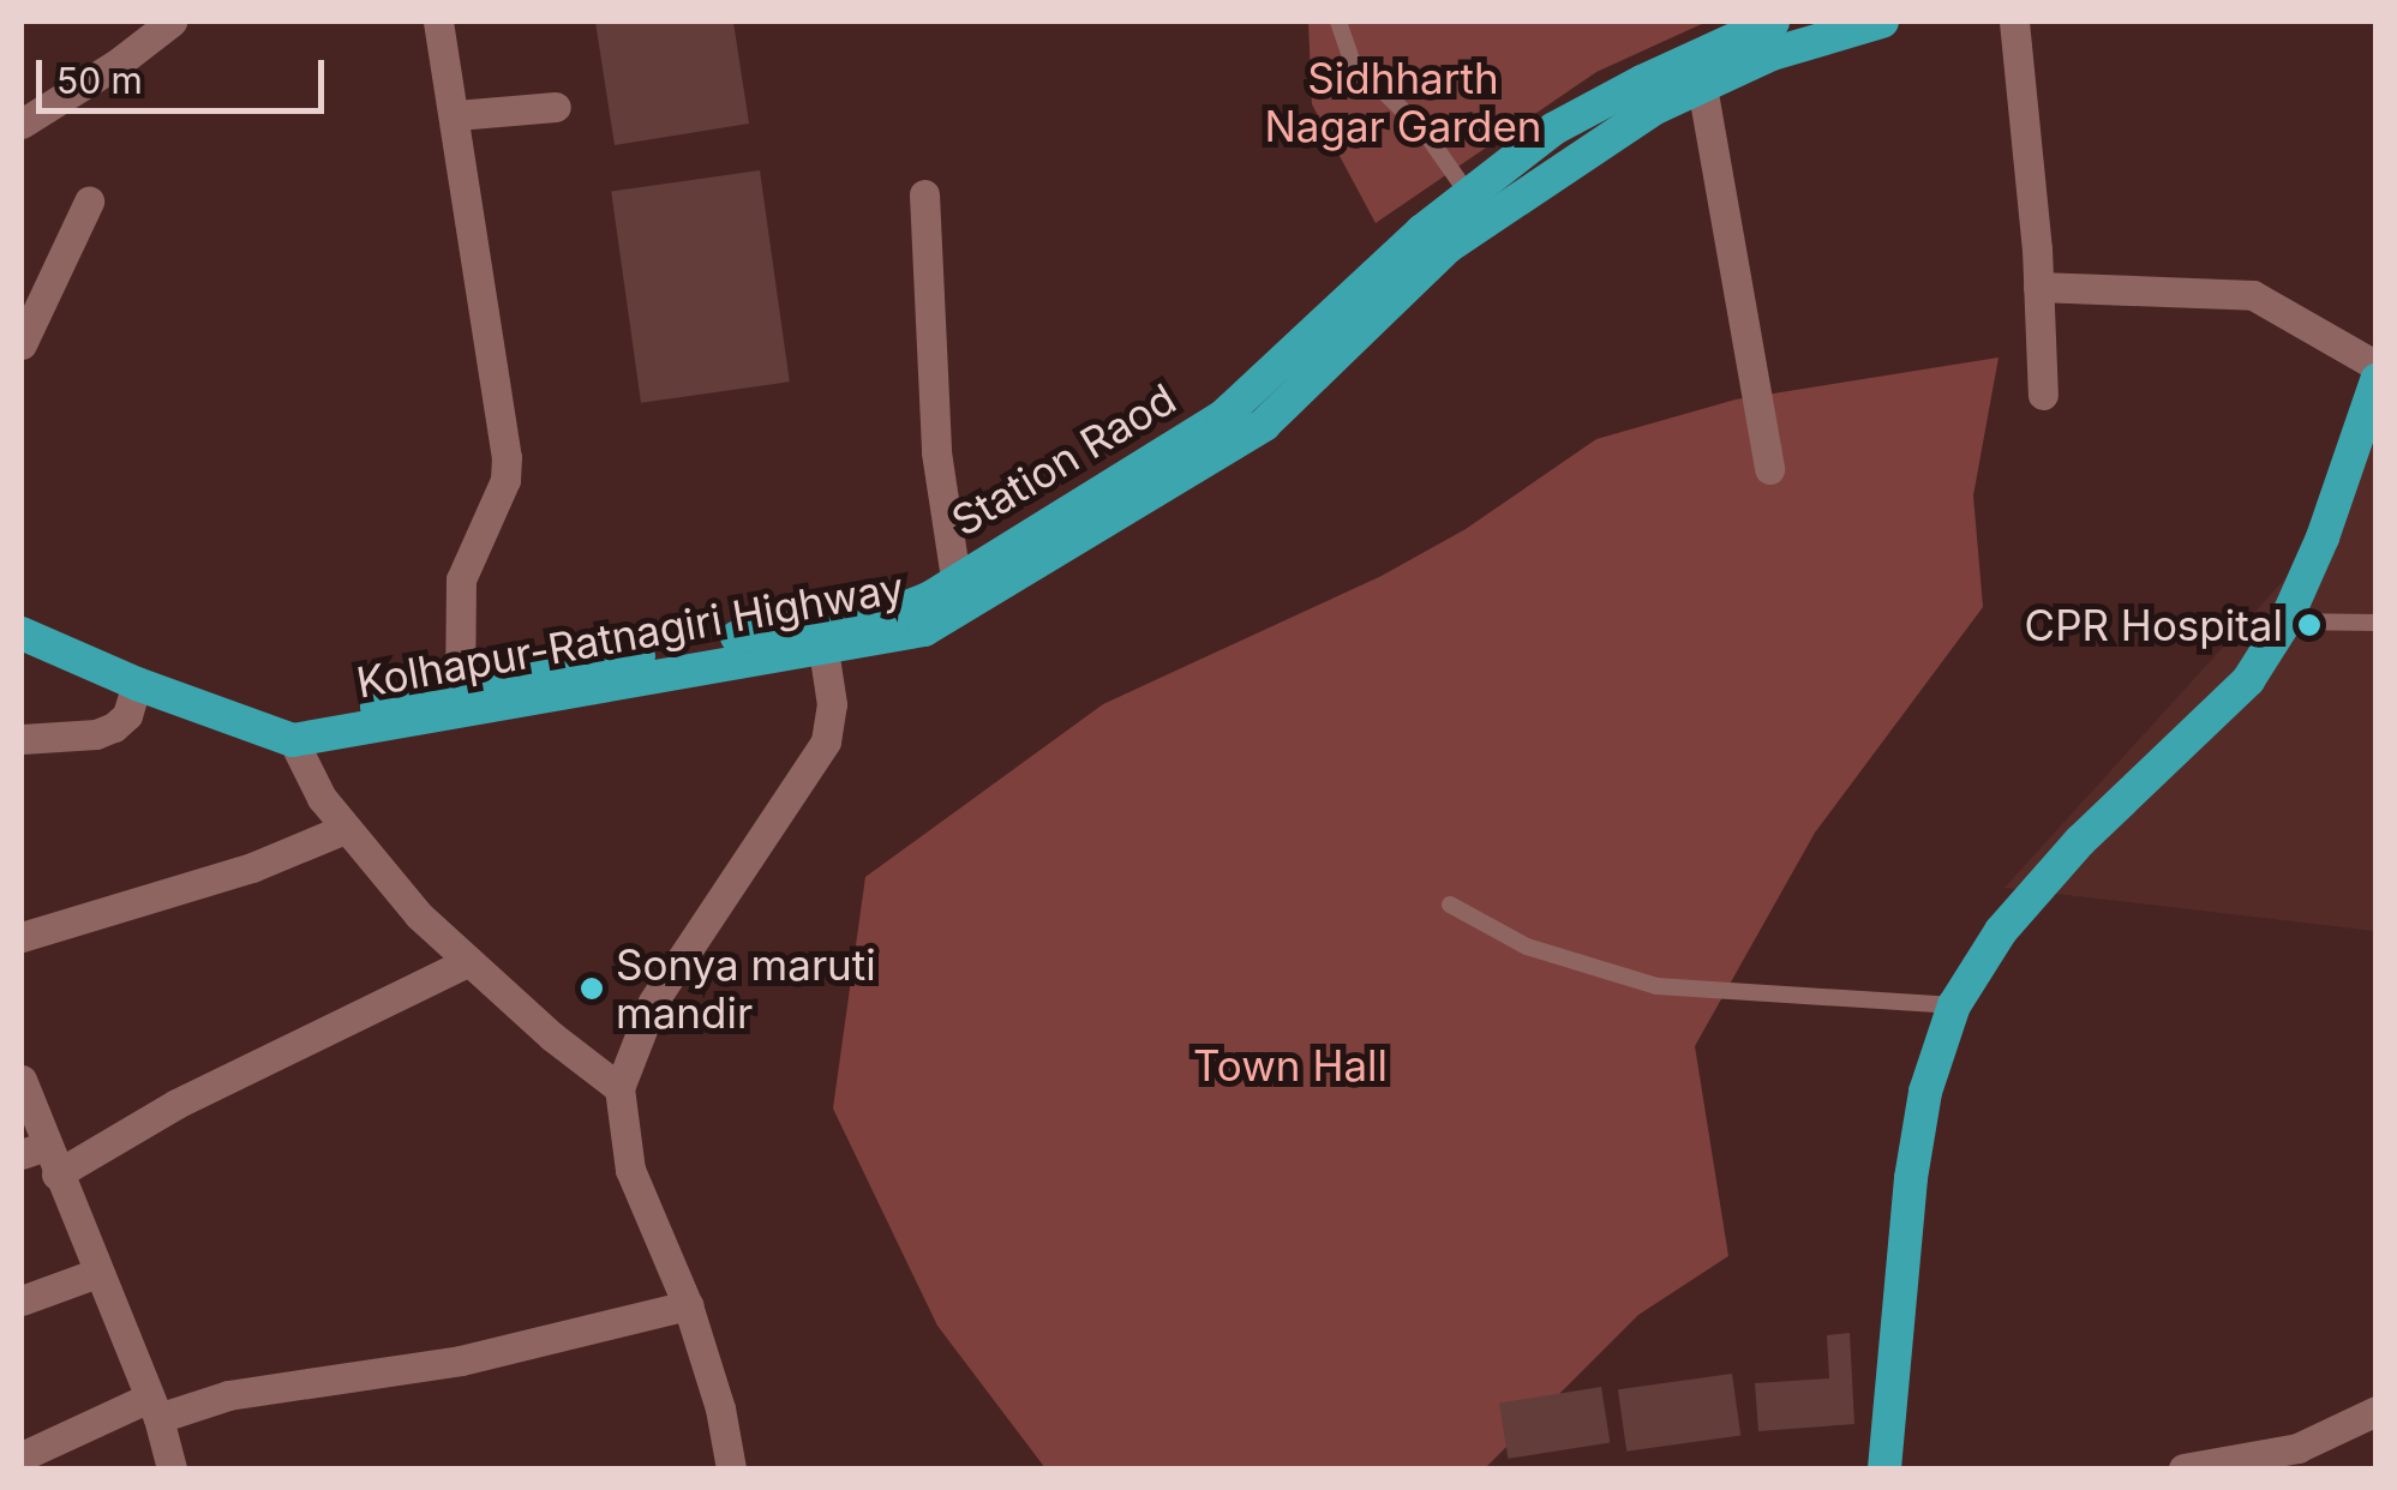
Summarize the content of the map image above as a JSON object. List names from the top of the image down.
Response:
{
  "streets": {
    "highway": ["Station Raod", "Kolhapur-Ratnagiri Highway"]
  },
  "crossings": [
    ["Station Raod", "Kolhapur-Ratnagiri Highway"]
  ],
  "parks": ["Sidhharth Nagar Garden", "Town Hall"],
  "places": ["CPR Hospital", "Sonya maruti mandir"],
  "scale_bar": "50 m"
}
